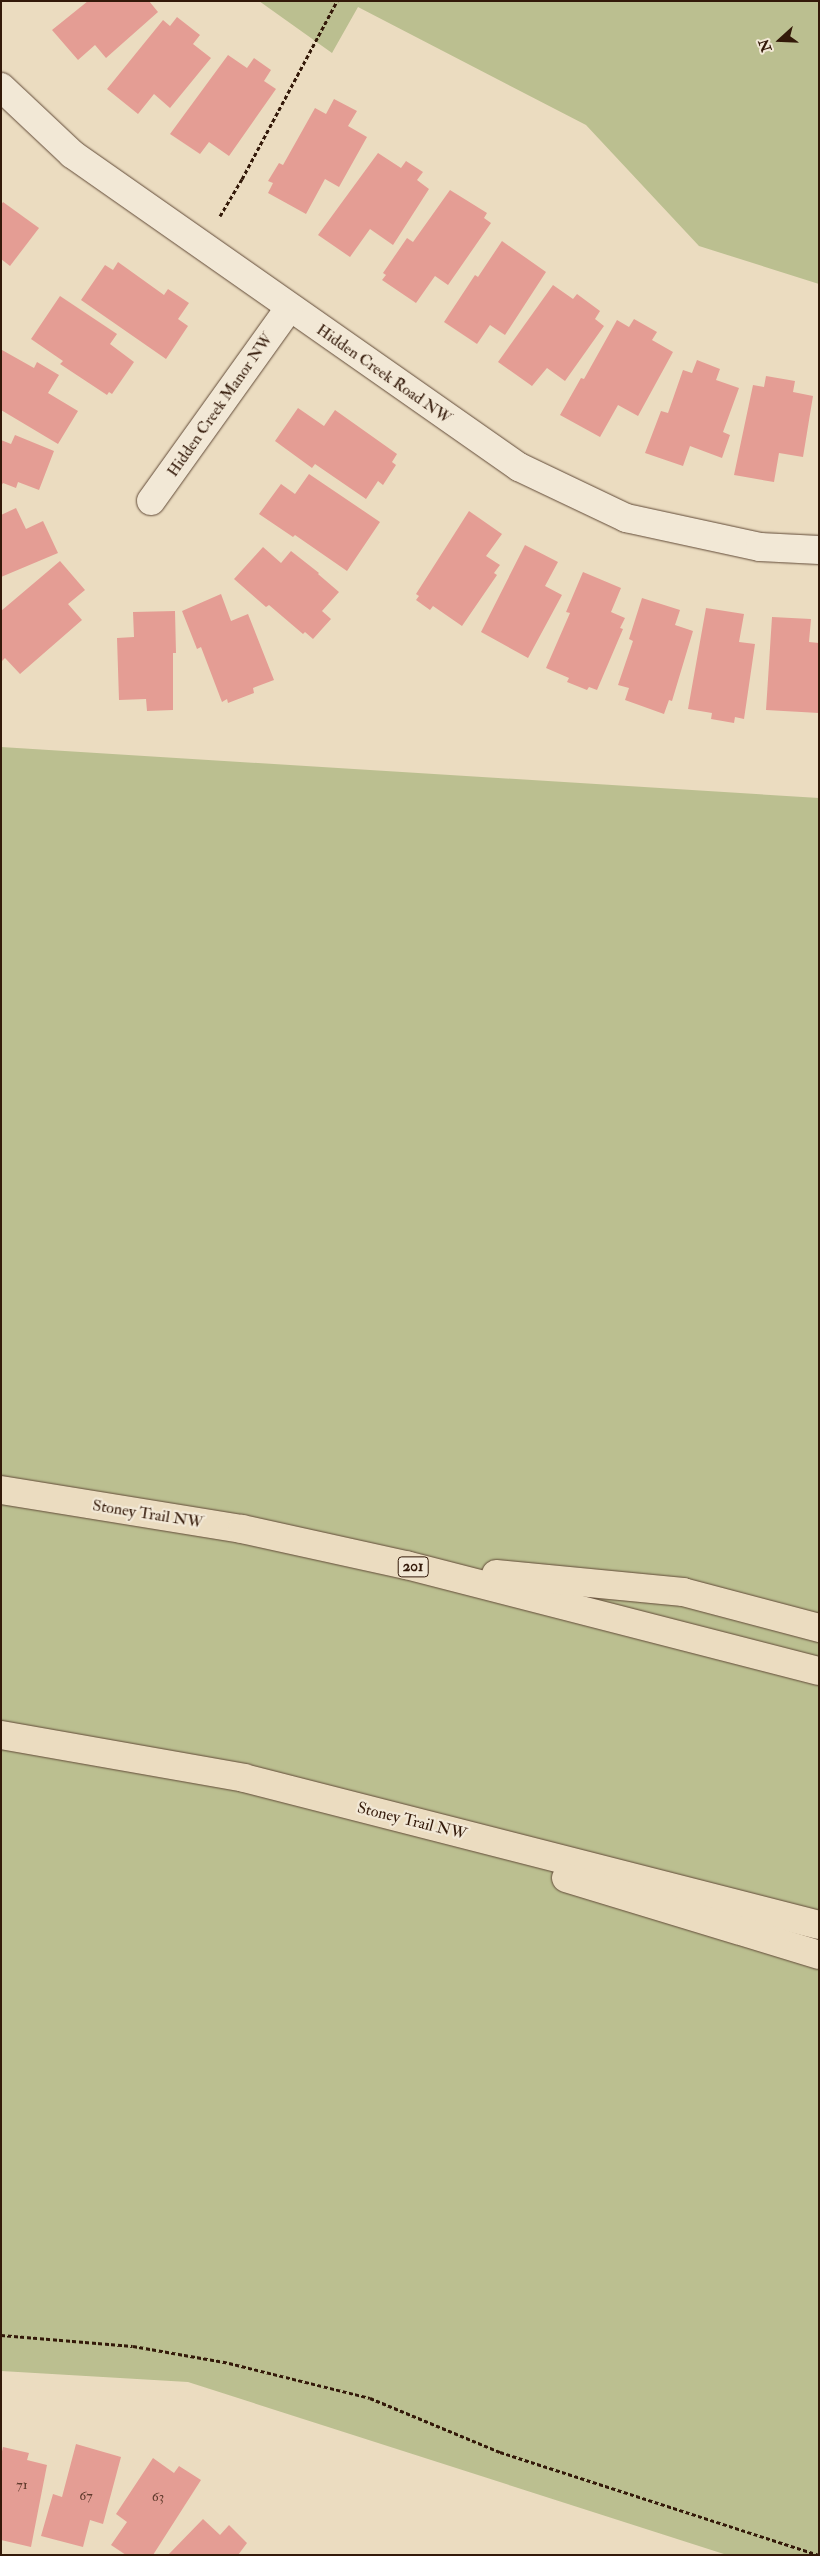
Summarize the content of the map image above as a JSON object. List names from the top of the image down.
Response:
{
  "streets": {
    "highway": ["Stoney Trail NW", "201"],
    "street": ["Hidden Creek Road NW", "Hidden Creek Manor NW"]
  },
  "crossings": [
    ["Hidden Creek Road NW", "Hidden Creek Manor NW"]
  ],
  "house_numbers": ["71", "67", "63"],
  "north": "left"
}
